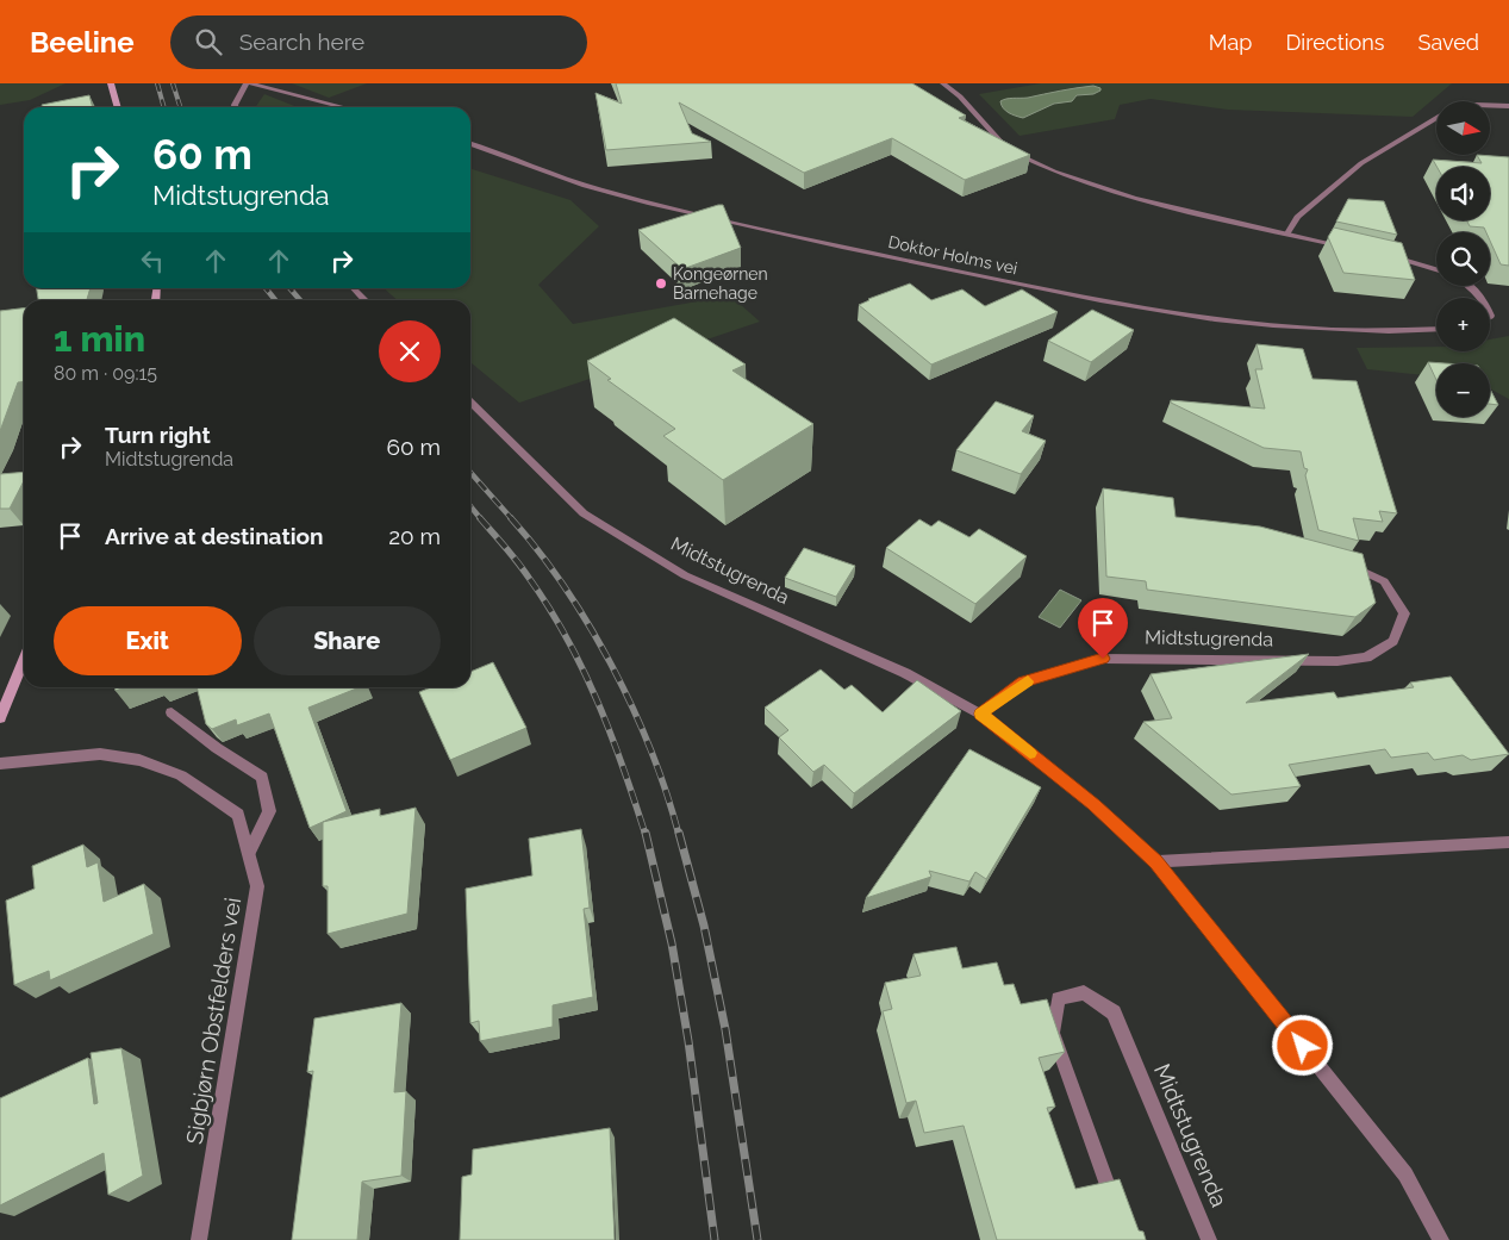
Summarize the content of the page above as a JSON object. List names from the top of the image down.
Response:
{
  "streets": {
    "street": ["Doktor Holms vei", "Midtstugrenda", "Sigbjørn Obstfelders vei"]
  },
  "places": ["Kongeørnen Barnehage"],
  "north": "right",
  "page": {
    "header": "Beeline",
    "search": "Search here",
    "nav": ["Map", "Directions", "Saved"],
    "map_buttons": ["+", "−"],
    "turn": ["60 m", "Midtstugrenda"],
    "heading": ["1 min", "80 m · 09:15"],
    "list": [
      {
        "name": "Turn right",
        "note": "Midtstugrenda",
        "value": "60 m"
      },
      {
        "name": "Arrive at destination",
        "value": "20 m"
      }
    ],
    "buttons": ["Exit", "Share"]
  }
}
